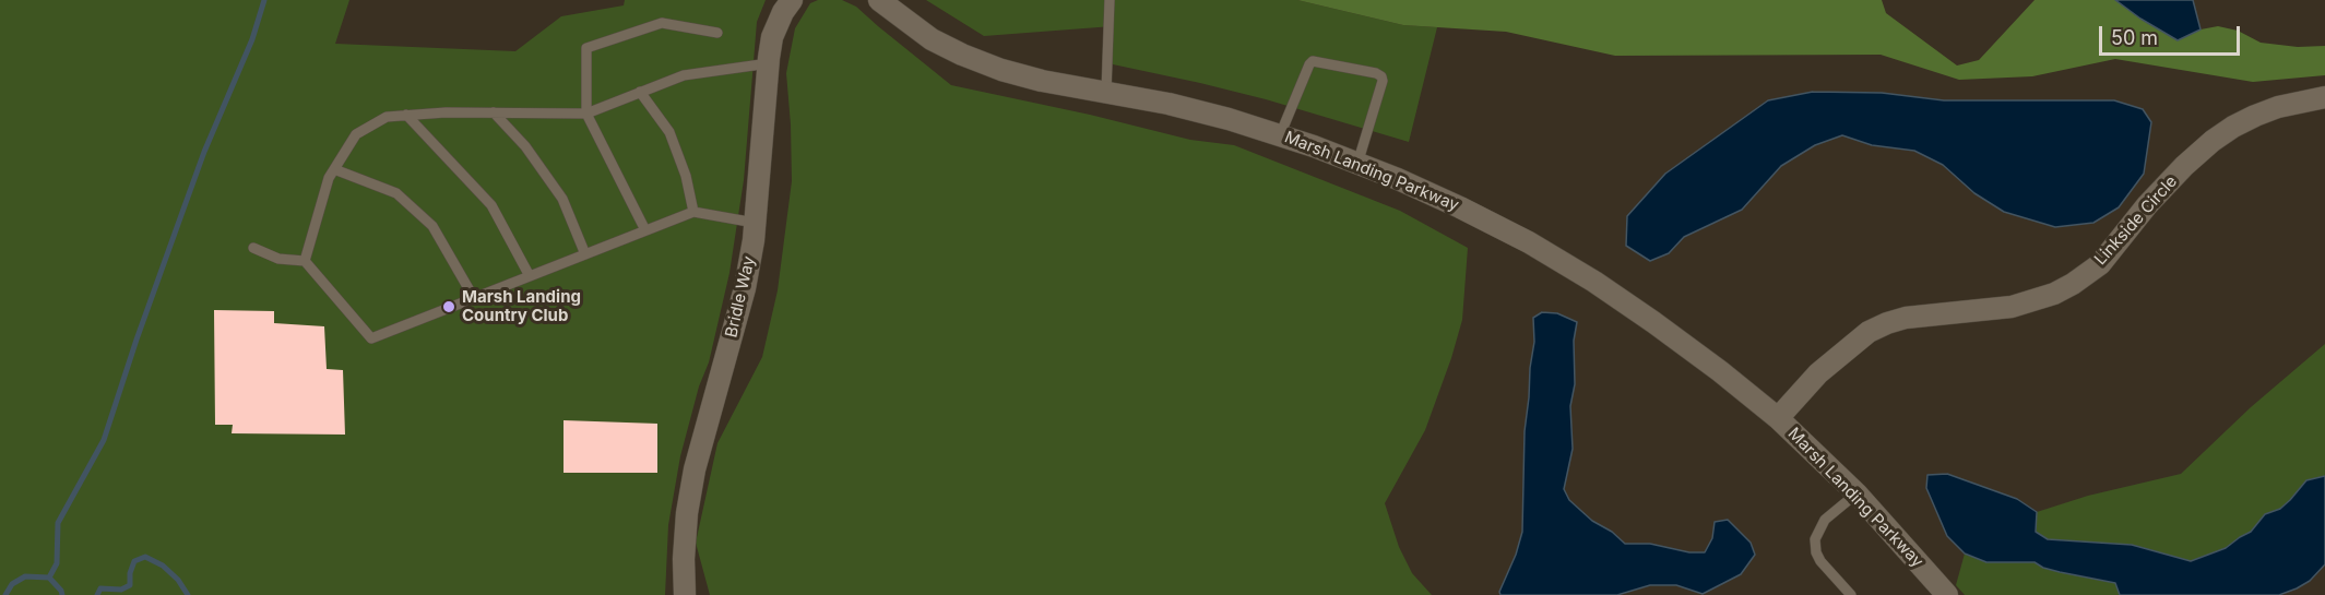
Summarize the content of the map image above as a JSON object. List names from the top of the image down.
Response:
{
  "streets": {
    "street": ["Marsh Landing Parkway", "Linkside Circle", "Bridle Way"]
  },
  "crossings": [
    ["Marsh Landing Parkway", "Linkside Circle"]
  ],
  "places": ["Marsh Landing Country Club"],
  "scale_bar": "50 m"
}
